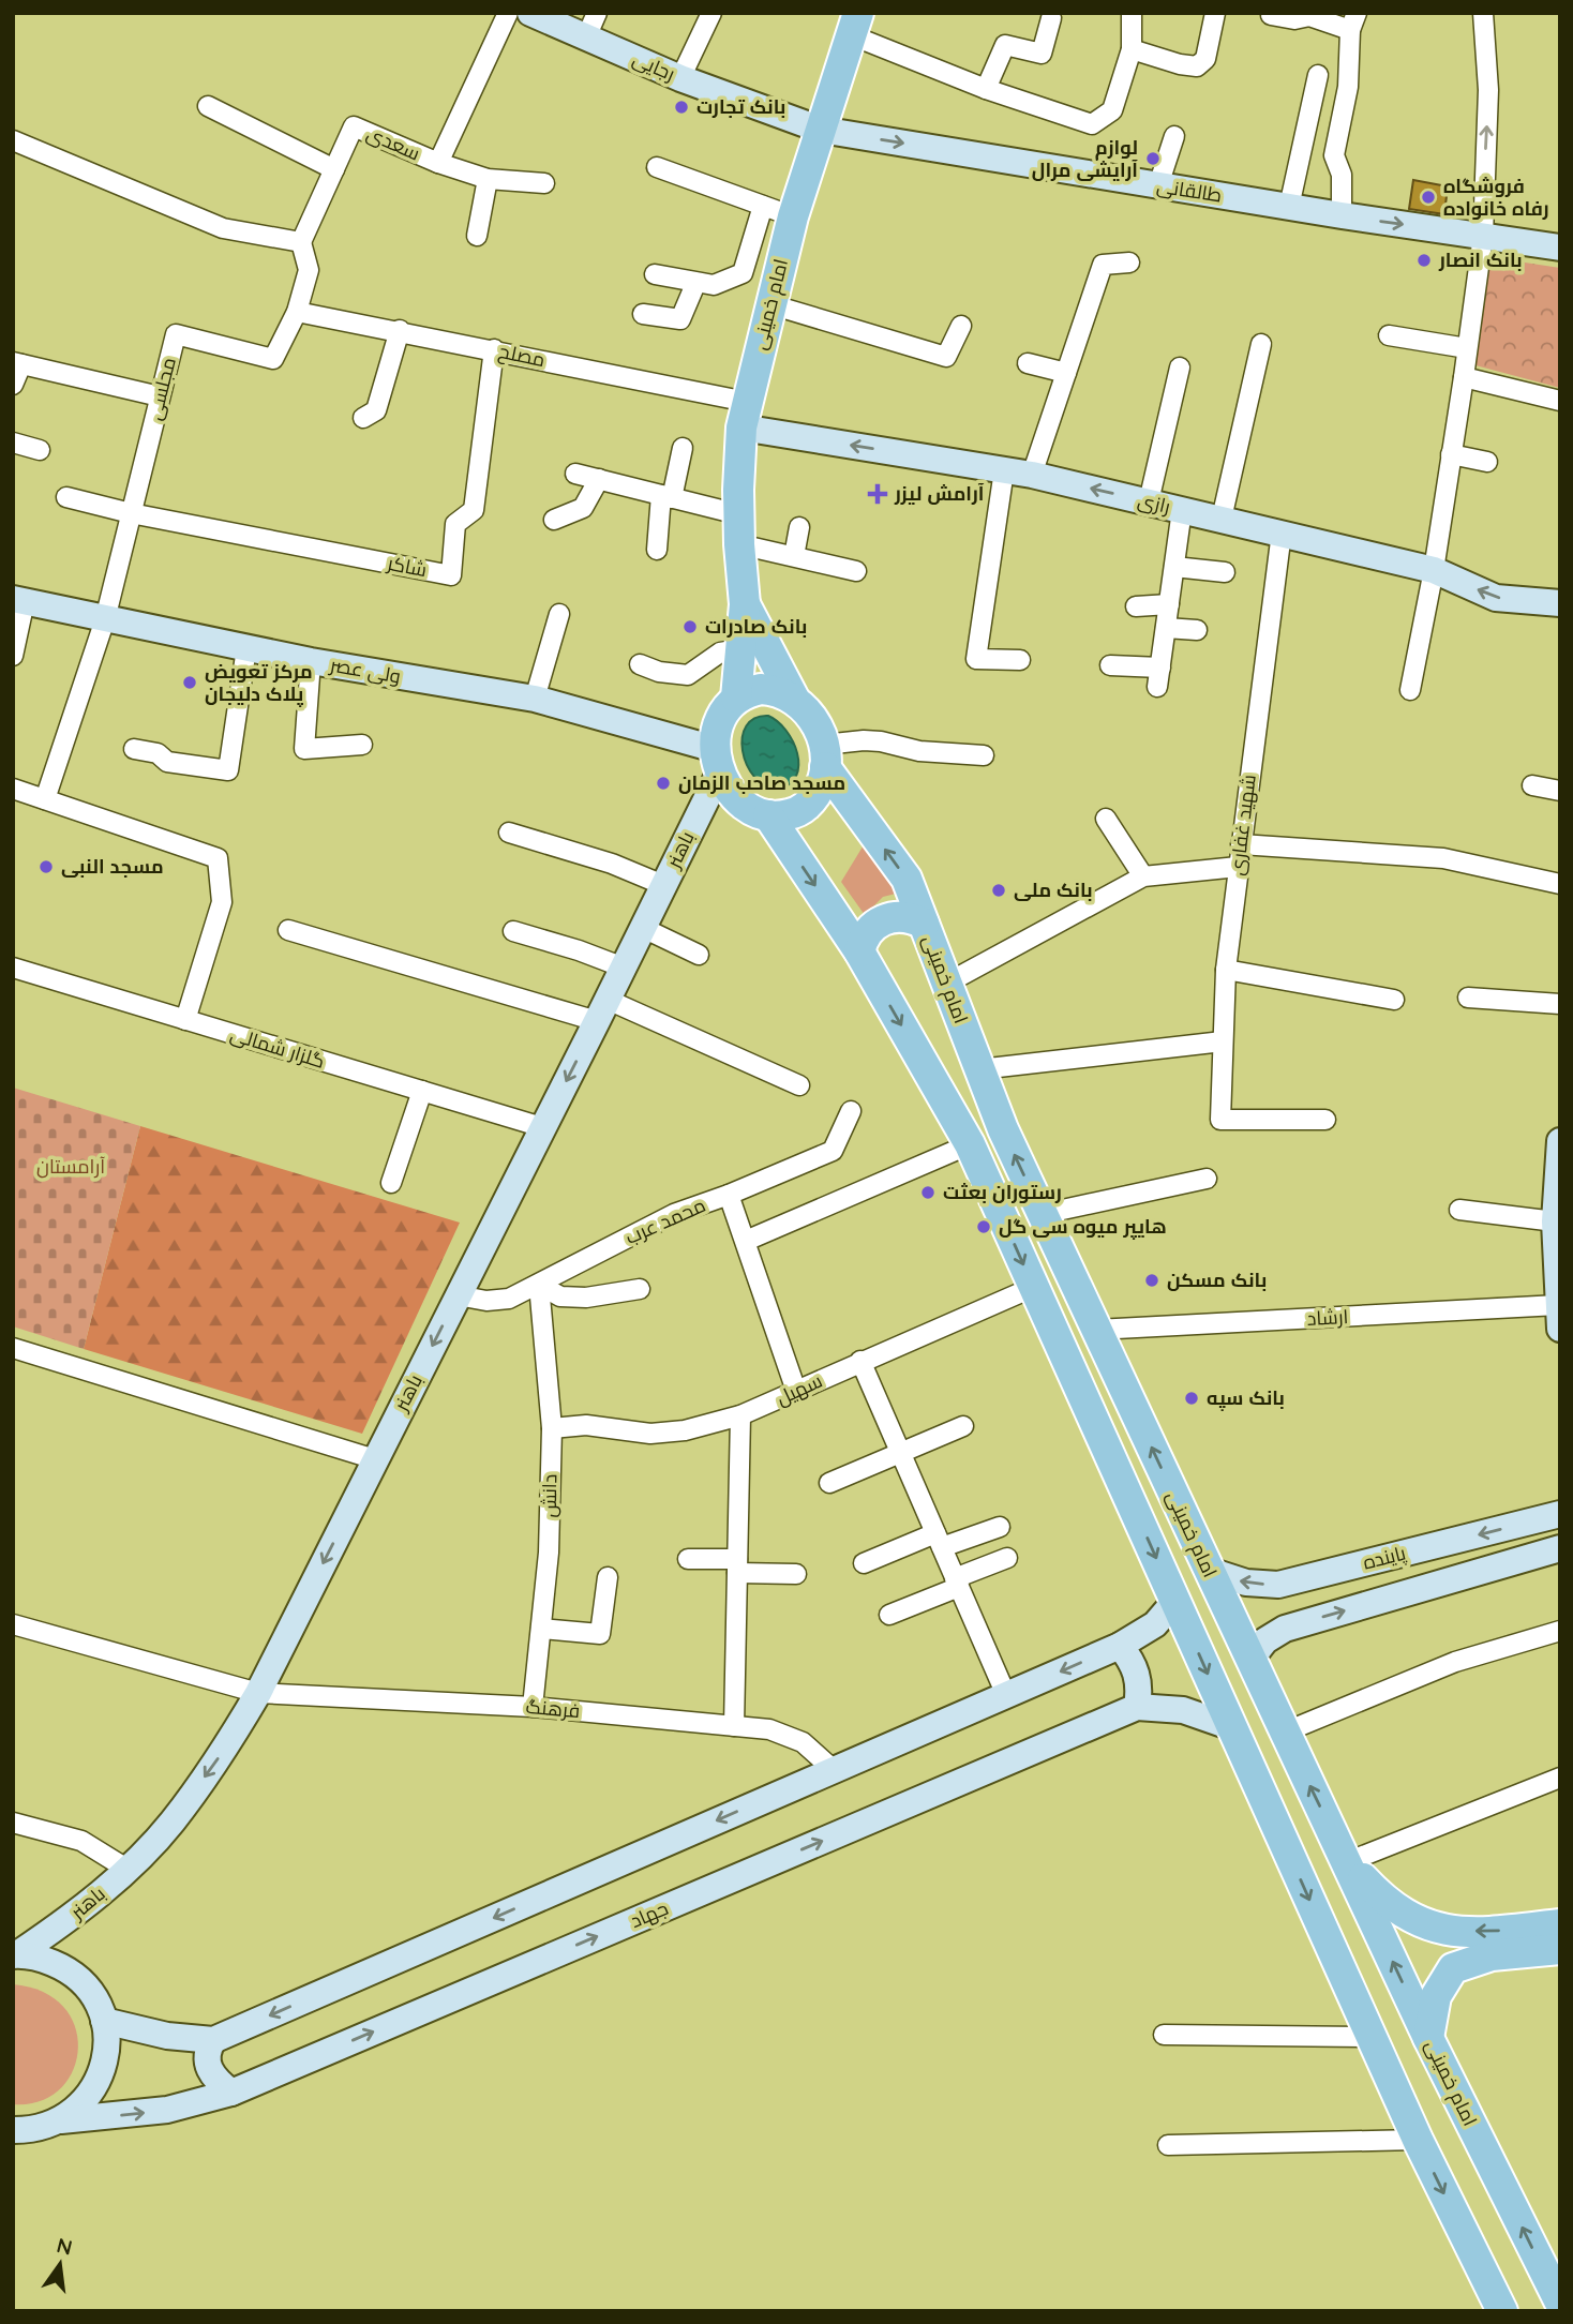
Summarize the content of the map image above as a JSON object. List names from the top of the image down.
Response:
{
  "streets": {
    "main road": [
      "رجایی",
      "طالقانی",
      "امام خمینی",
      "رازی",
      "ولی عصر",
      "باهنر",
      "پاینده",
      "جهاد"
    ],
    "street": [
      "سعدی",
      "مصلح",
      "مجلسی",
      "شاکر",
      "شهید غفاری",
      "گلزار شمالی",
      "محمد عرب",
      "ارشاد",
      "سهیل",
      "دانش",
      "فرهنگ"
    ]
  },
  "crossings": [
    ["رجایی", "طالقانی"],
    ["رجایی", "امام خمینی"],
    ["سعدی", "مجلسی"],
    ["طالقانی", "امام خمینی"],
    ["امام خمینی", "مصلح"],
    ["امام خمینی", "رازی"],
    ["امام خمینی", "ولی عصر"],
    ["امام خمینی", "باهنر"],
    ["امام خمینی", "ارشاد"],
    ["امام خمینی", "پاینده"],
    ["مصلح", "مجلسی"],
    ["مصلح", "رازی"],
    ["مصلح", "شاکر"],
    ["مجلسی", "شاکر"],
    ["مجلسی", "ولی عصر"],
    ["رازی", "شهید غفاری"],
    ["ولی عصر", "باهنر"],
    ["باهنر", "گلزار شمالی"],
    ["باهنر", "محمد عرب"],
    ["باهنر", "فرهنگ"],
    ["محمد عرب", "دانش"],
    ["سهیل", "دانش"],
    ["دانش", "فرهنگ"]
  ],
  "one_way": ["طالقانی", "رازی", "باهنر"],
  "parks": ["آرامستان"],
  "places": {
    "other": [
      "بانک تجارت",
      "لوازم آرایشی مرال",
      "فروشگاه رفاه خانواده",
      "بانک انصار",
      "بانک صادرات",
      "مرکز تعویض پلاک دلیجان",
      "مسجد صاحب الزمان",
      "مسجد النبی",
      "بانک ملی",
      "رستوران بعثت",
      "هایپر میوه سی گل",
      "بانک مسکن",
      "بانک سپه"
    ],
    "health": ["آرامش لیزر"]
  },
  "north": "top"
}
